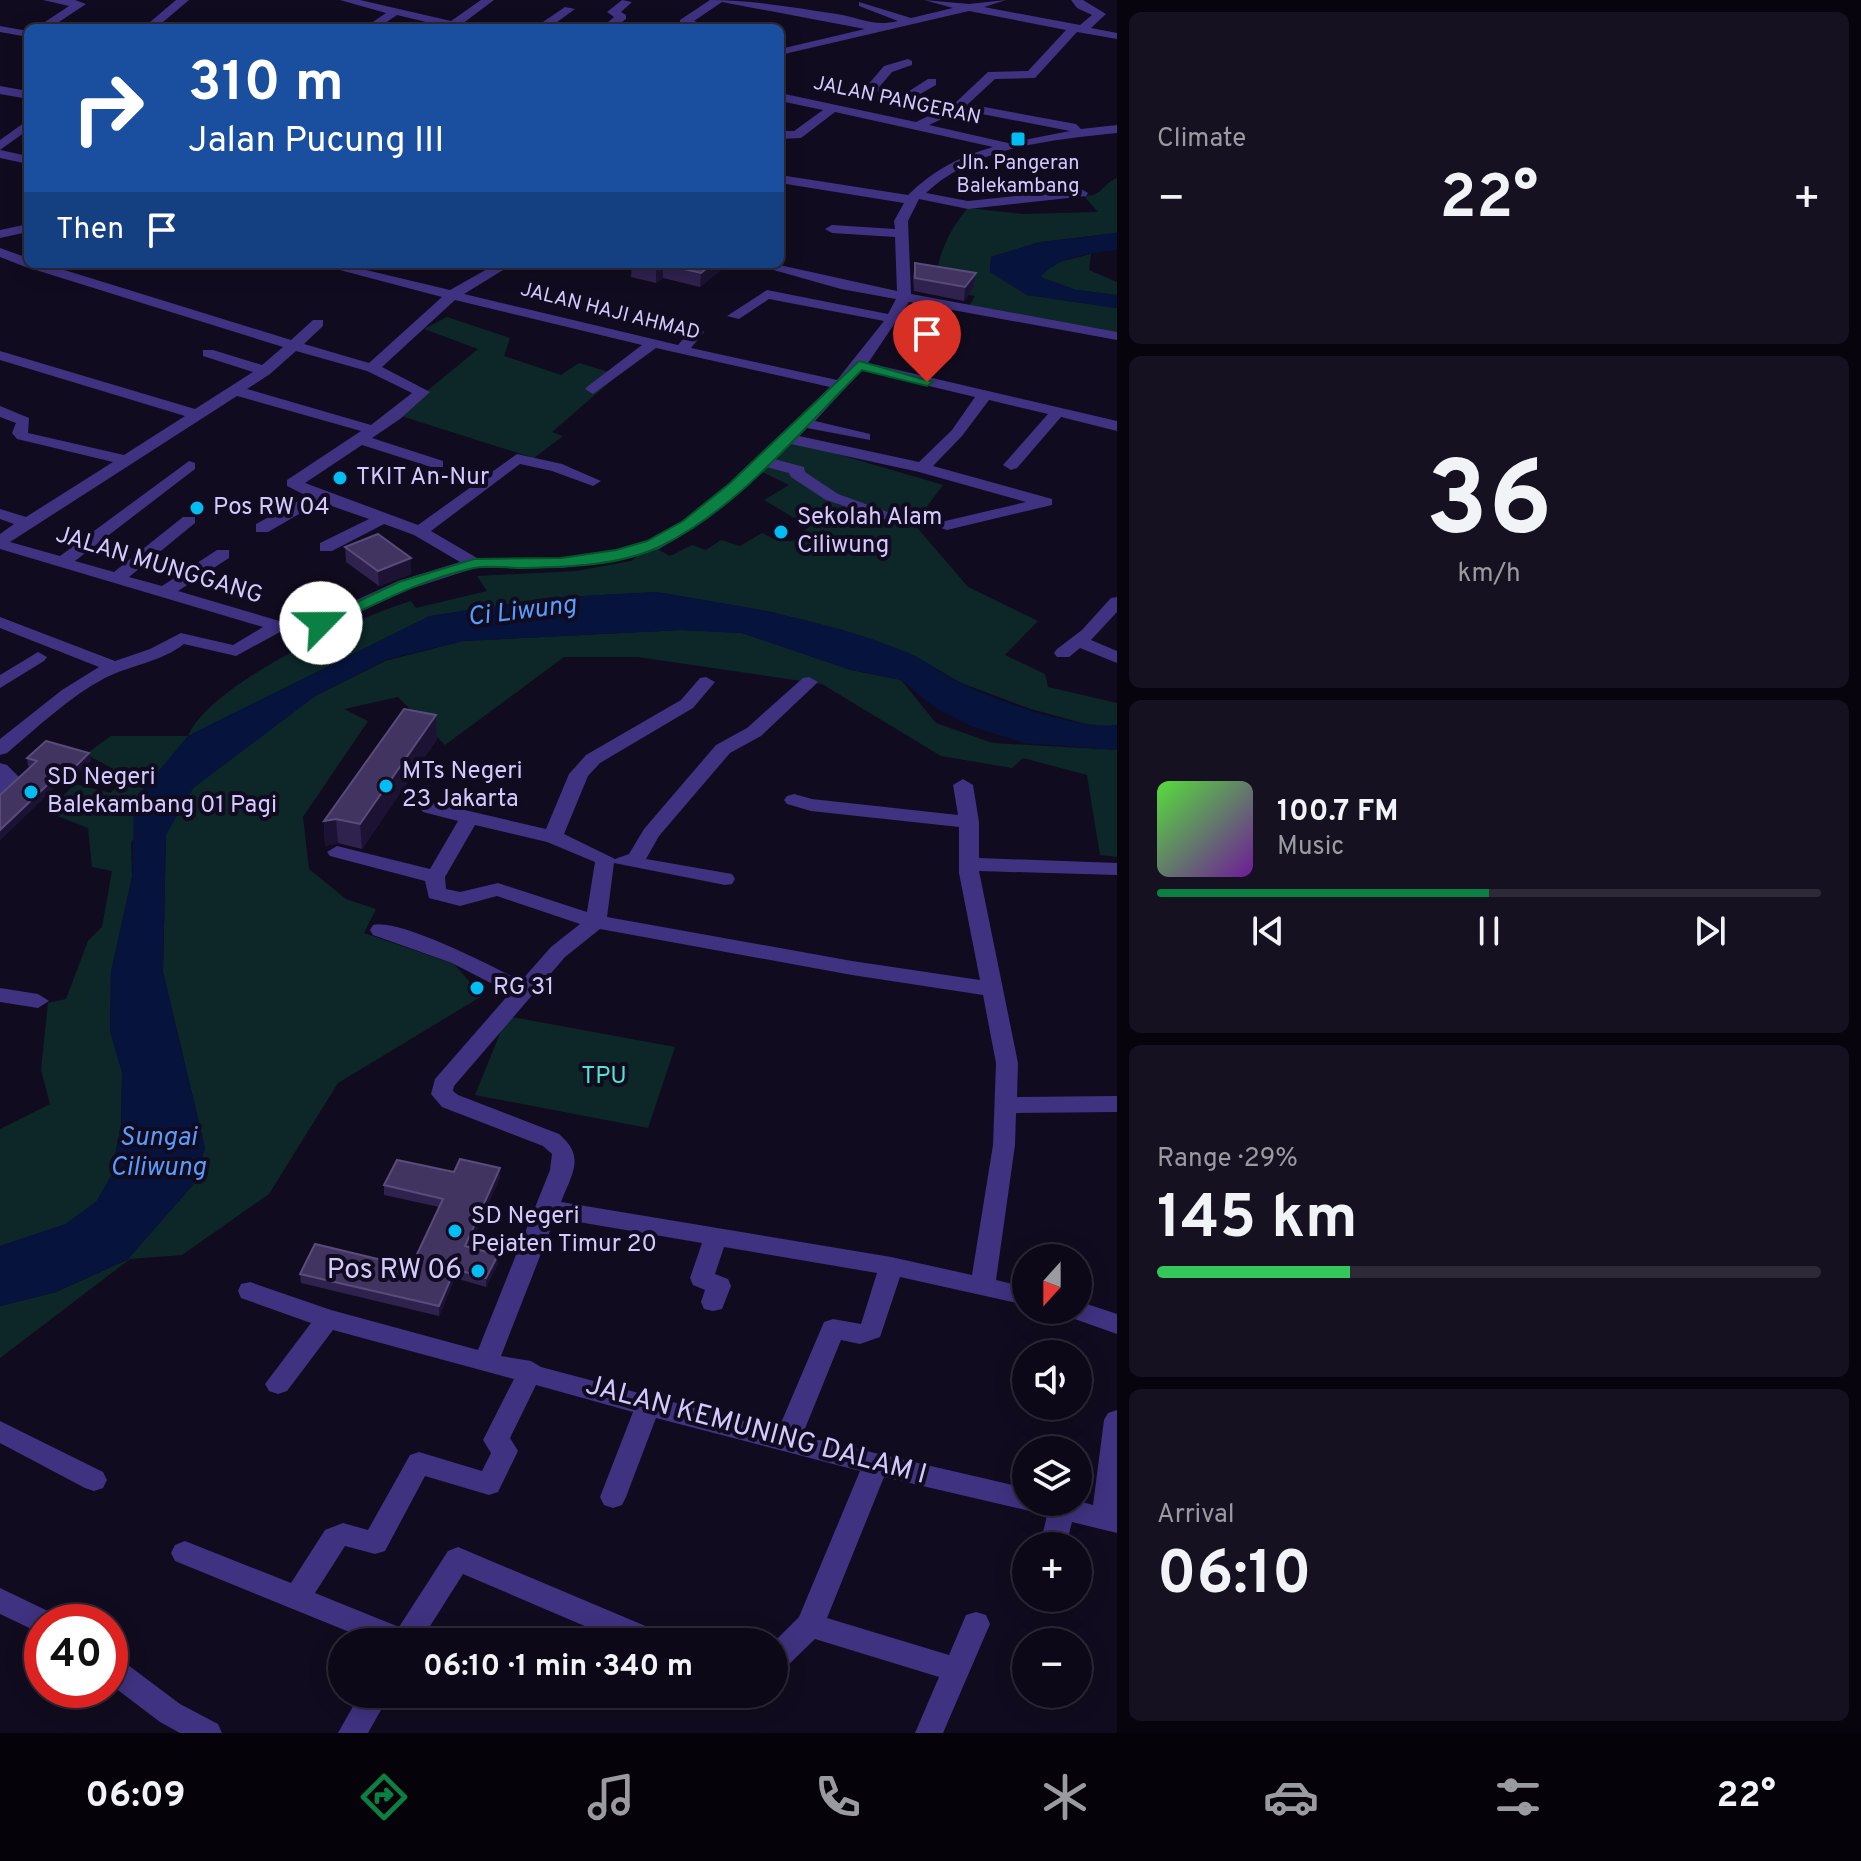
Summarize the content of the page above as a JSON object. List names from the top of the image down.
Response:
{
  "streets": {
    "street": [
      "JALAN PANGERAN",
      "JALAN HAJI AHMAD",
      "JALAN MUNGGANG",
      "JALAN KEMUNING DALAM I"
    ]
  },
  "crossings": [
    ["JALAN HAJI AHMAD", "JALAN MUNGGANG"]
  ],
  "water": ["Ci Liwung", "Sungai Ciliwung"],
  "parks": ["TPU"],
  "places": {
    "transit": ["Jln. Pangeran Balekambang"],
    "other": [
      "TKIT An-Nur",
      "Pos RW 04",
      "Sekolah Alam Ciliwung",
      "MTs Negeri 23 Jakarta",
      "SD Negeri Balekambang 01 Pagi",
      "RG 31",
      "SD Negeri Pejaten Timur 20",
      "Pos RW 06"
    ]
  },
  "north": "bottom",
  "page": {
    "tile": [
      "Climate",
      ["36", "km/h"],
      ["Range · 29%", "145 km"],
      ["Arrival", "06:10"]
    ],
    "turn": ["310 m", "Jalan Pucung III"],
    "heat": ["−", "22°", "+"],
    "then": "Then",
    "song": ["100.7 FM", "Music"],
    "map_buttons": ["+", "−"],
    "limit": "40",
    "trip": "06:10 · 1 min · 340 m",
    "tabs": ["06:09", "22°"]
  }
}
